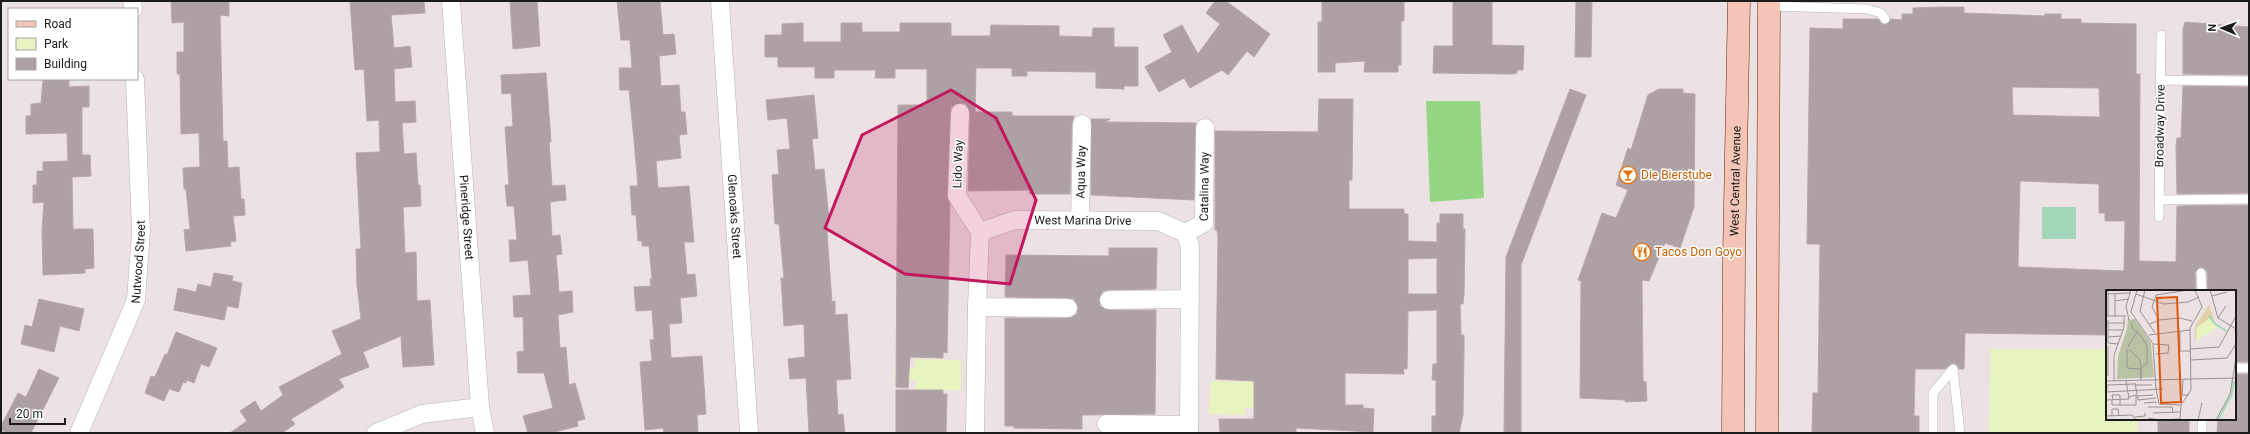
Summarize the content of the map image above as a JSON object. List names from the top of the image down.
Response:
{
  "streets": {
    "main road": ["West Central Avenue"],
    "street": [
      "Lido Way",
      "Aqua Way",
      "Catalina Way",
      "Pineridge Street",
      "Glenoaks Street",
      "West Marina Drive",
      "Nutwood Street"
    ],
    "lane": ["Broadway Drive"]
  },
  "crossings": [
    ["Lido Way", "West Marina Drive"],
    ["Aqua Way", "West Marina Drive"],
    ["Catalina Way", "West Marina Drive"]
  ],
  "places": {
    "bar": ["Die Bierstube"],
    "restaurant": ["Tacos Don Goyo"]
  },
  "legend": ["Road", "Park", "Building"],
  "scale_bar": "20 m",
  "north": "left"
}
